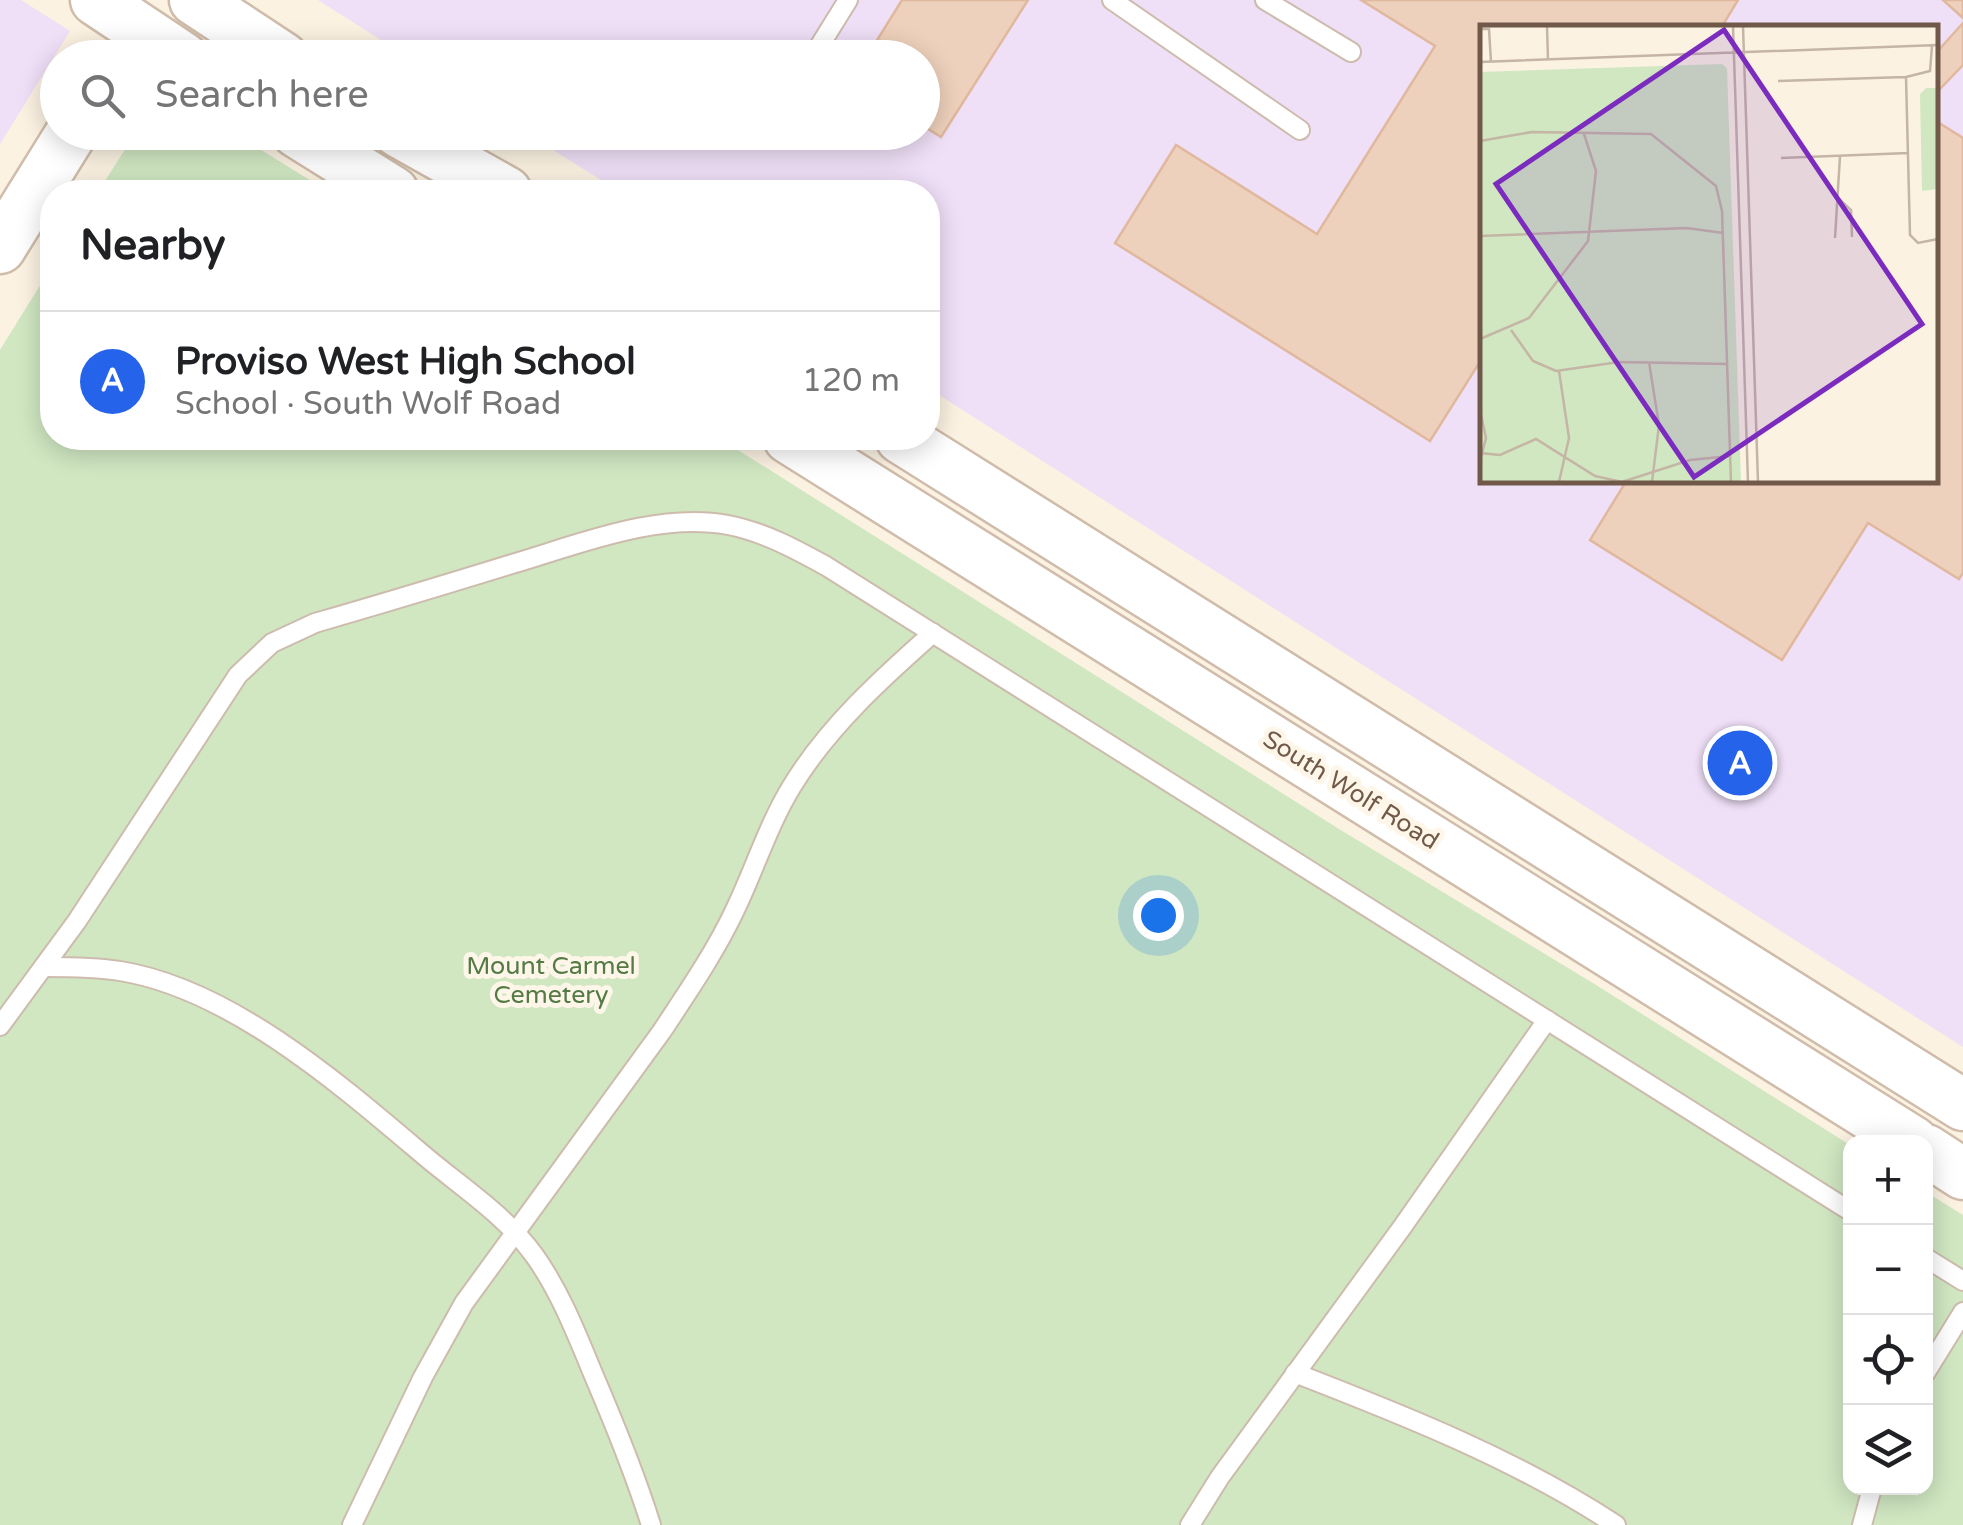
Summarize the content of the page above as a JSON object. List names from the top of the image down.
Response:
{
  "streets": {
    "main road": ["South Wolf Road"]
  },
  "parks": ["Mount Carmel Cemetery"],
  "page": {
    "search": "Search here",
    "heading": "Nearby",
    "list": [
      {
        "mark": "A",
        "name": "Proviso West High School",
        "note": "School · South Wolf Road",
        "value": "120 m"
      }
    ],
    "pins": "A",
    "map_buttons": ["+", "−"]
  }
}
